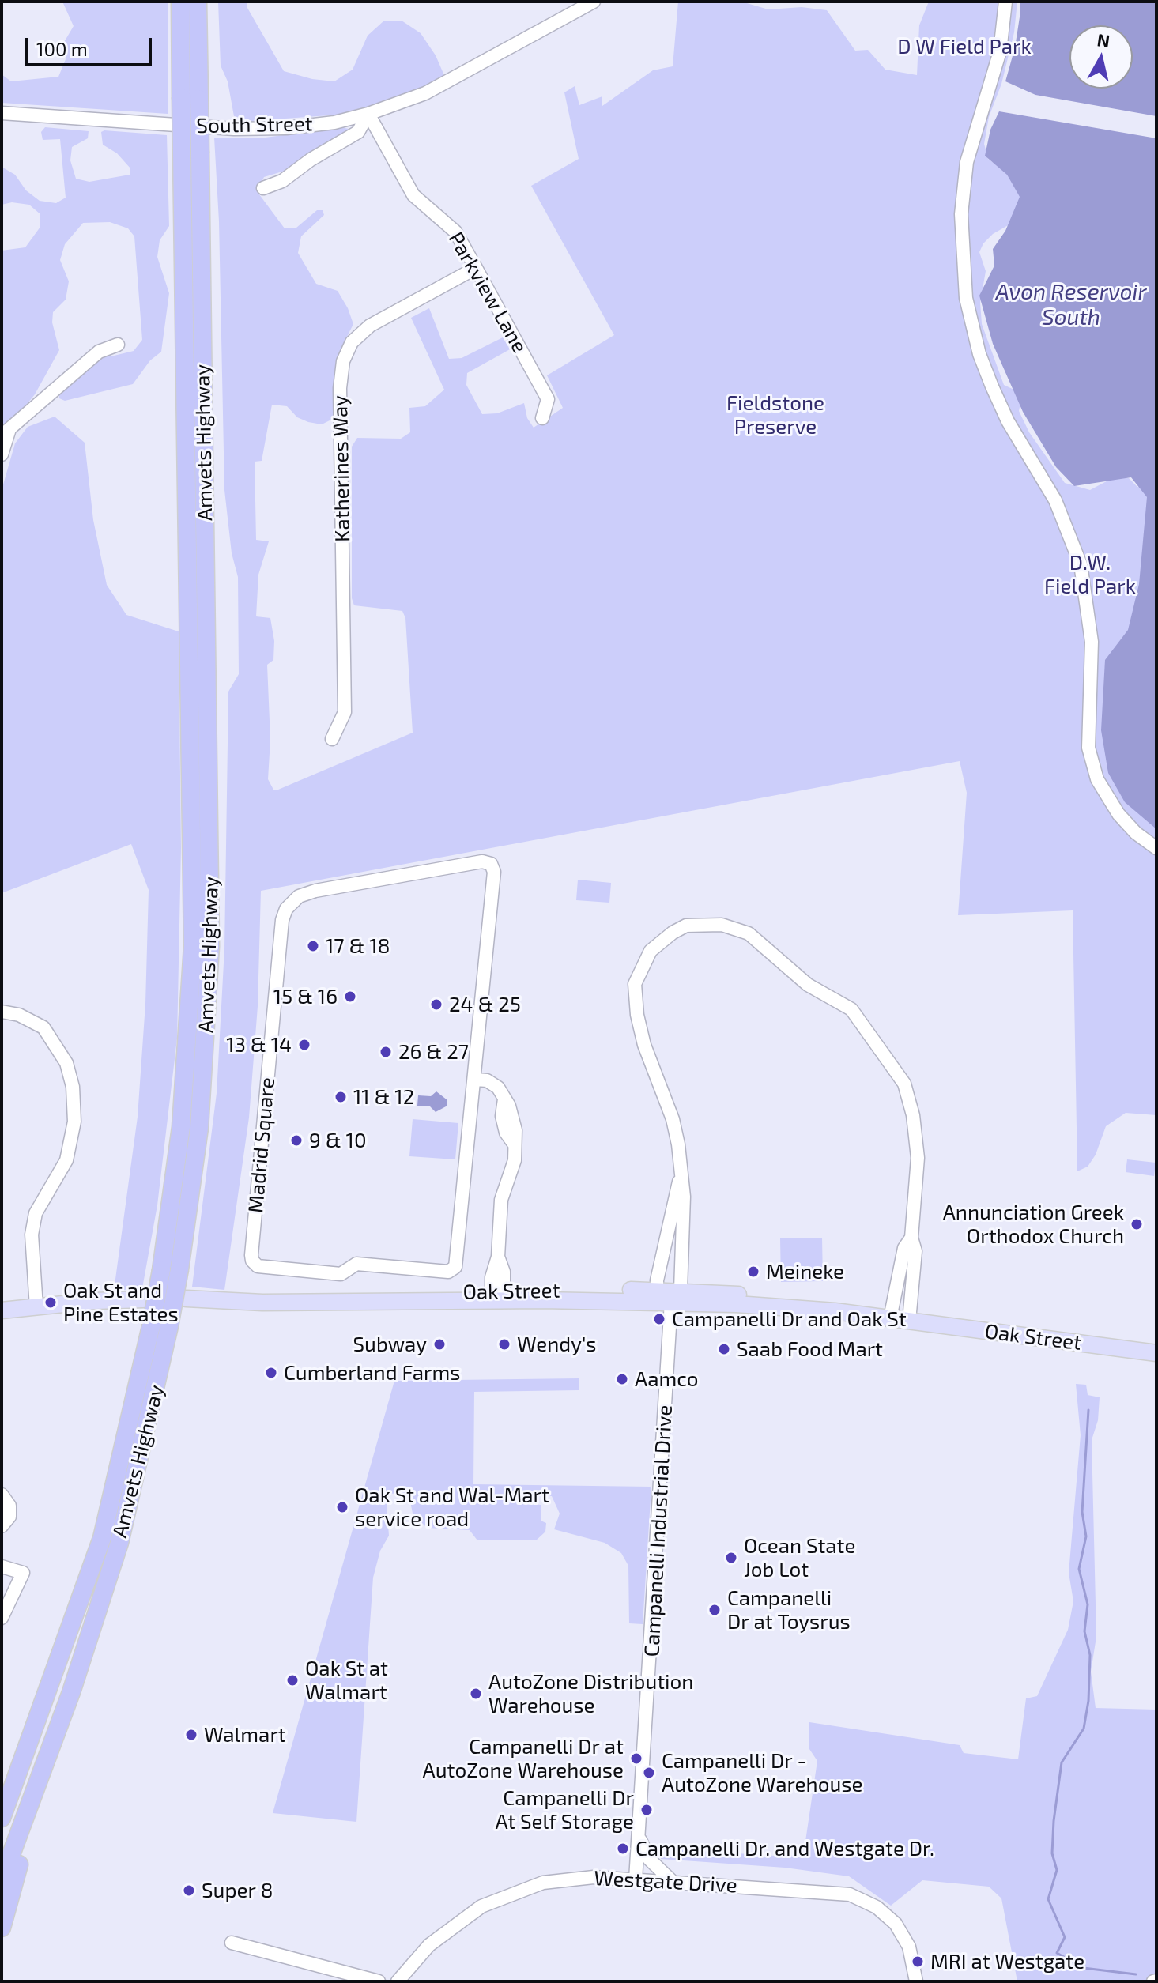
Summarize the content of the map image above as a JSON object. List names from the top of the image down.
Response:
{
  "streets": {
    "highway": ["Amvets Highway"],
    "main road": ["Oak Street"],
    "street": [
      "South Street",
      "Parkview Lane",
      "Katherines Way",
      "Madrid Square",
      "Campanelli Industrial Drive",
      "Westgate Drive"
    ]
  },
  "crossings": [
    ["South Street", "Parkview Lane"],
    ["Parkview Lane", "Katherines Way"],
    ["Oak Street", "Campanelli Industrial Drive"],
    ["Campanelli Industrial Drive", "Westgate Drive"]
  ],
  "water": ["Avon Reservoir South"],
  "parks": ["D W Field Park", "Fieldstone Preserve", "D.W. Field Park"],
  "places": [
    "17 & 18",
    "15 & 16",
    "24 & 25",
    "13 & 14",
    "26 & 27",
    "11 & 12",
    "9 & 10",
    "Annunciation Greek Orthodox Church",
    "Meineke",
    "Oak St and Pine Estates",
    "Campanelli Dr and Oak St",
    "Subway",
    "Wendy's",
    "Saab Food Mart",
    "Cumberland Farms",
    "Aamco",
    "Oak St and Wal-Mart service road",
    "Ocean State Job Lot",
    "Campanelli Dr at Toysrus",
    "Oak St at Walmart",
    "AutoZone Distribution Warehouse",
    "Walmart",
    "Campanelli Dr at AutoZone Warehouse",
    "Campanelli Dr - AutoZone Warehouse",
    "Campanelli Dr At Self Storage",
    "Campanelli Dr. and Westgate Dr.",
    "Super 8",
    "MRI at Westgate"
  ],
  "scale_bar": "100 m",
  "north": "top"
}
